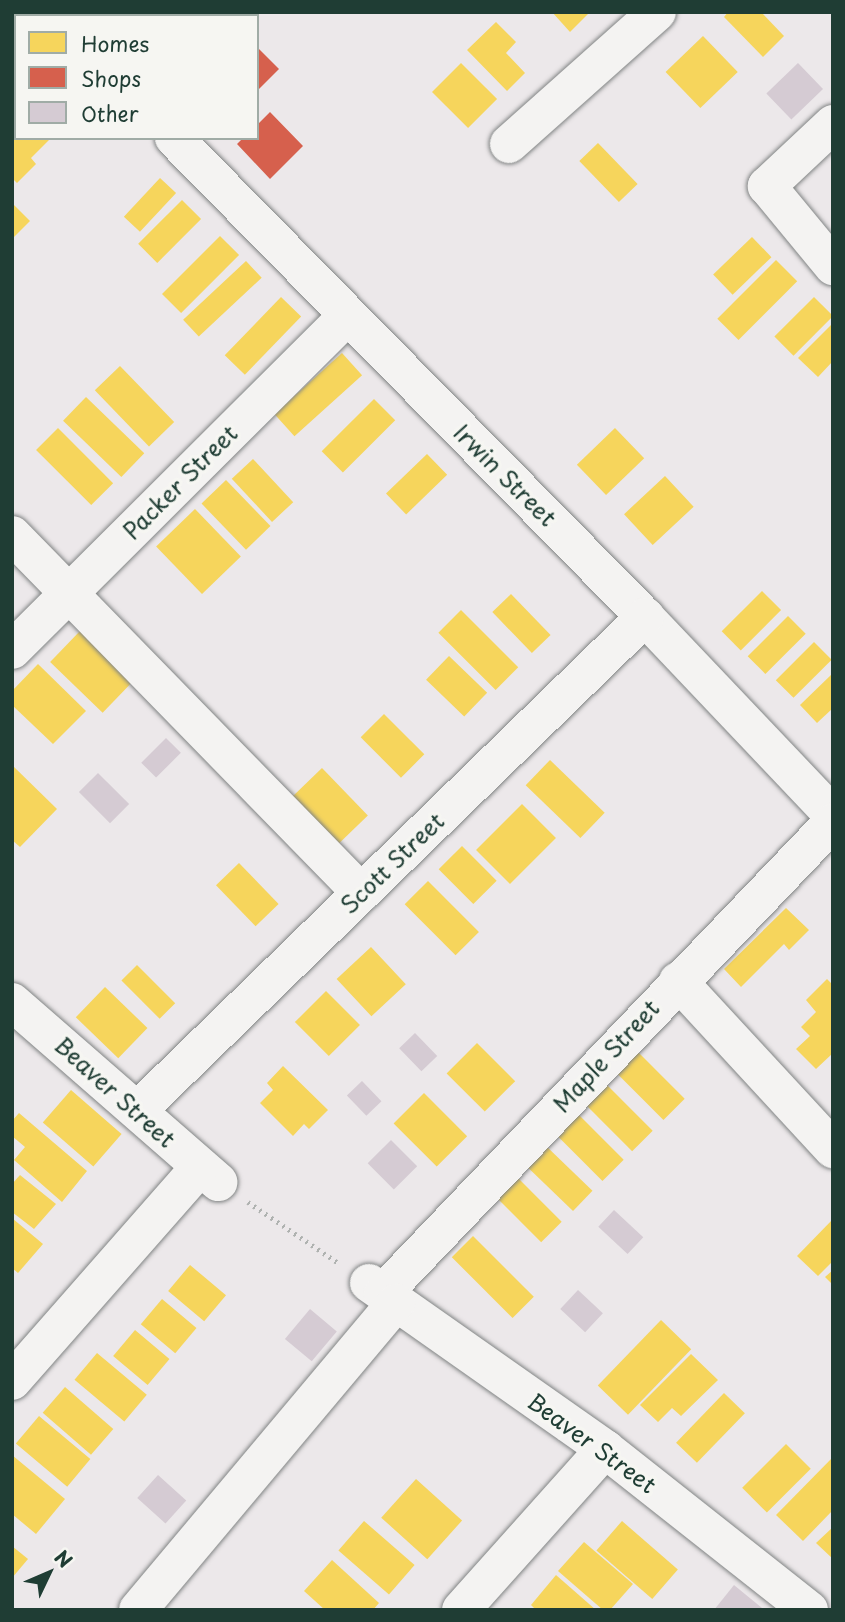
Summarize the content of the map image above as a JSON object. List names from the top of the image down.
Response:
{
  "streets": {
    "street": [
      "Irwin Street",
      "Packer Street",
      "Scott Street",
      "Maple Street",
      "Beaver Street"
    ]
  },
  "crossings": [
    ["Irwin Street", "Packer Street"],
    ["Irwin Street", "Scott Street"],
    ["Scott Street", "Beaver Street"],
    ["Maple Street", "Beaver Street"]
  ],
  "legend": ["Homes", "Shops", "Other"],
  "north": "top right"
}
